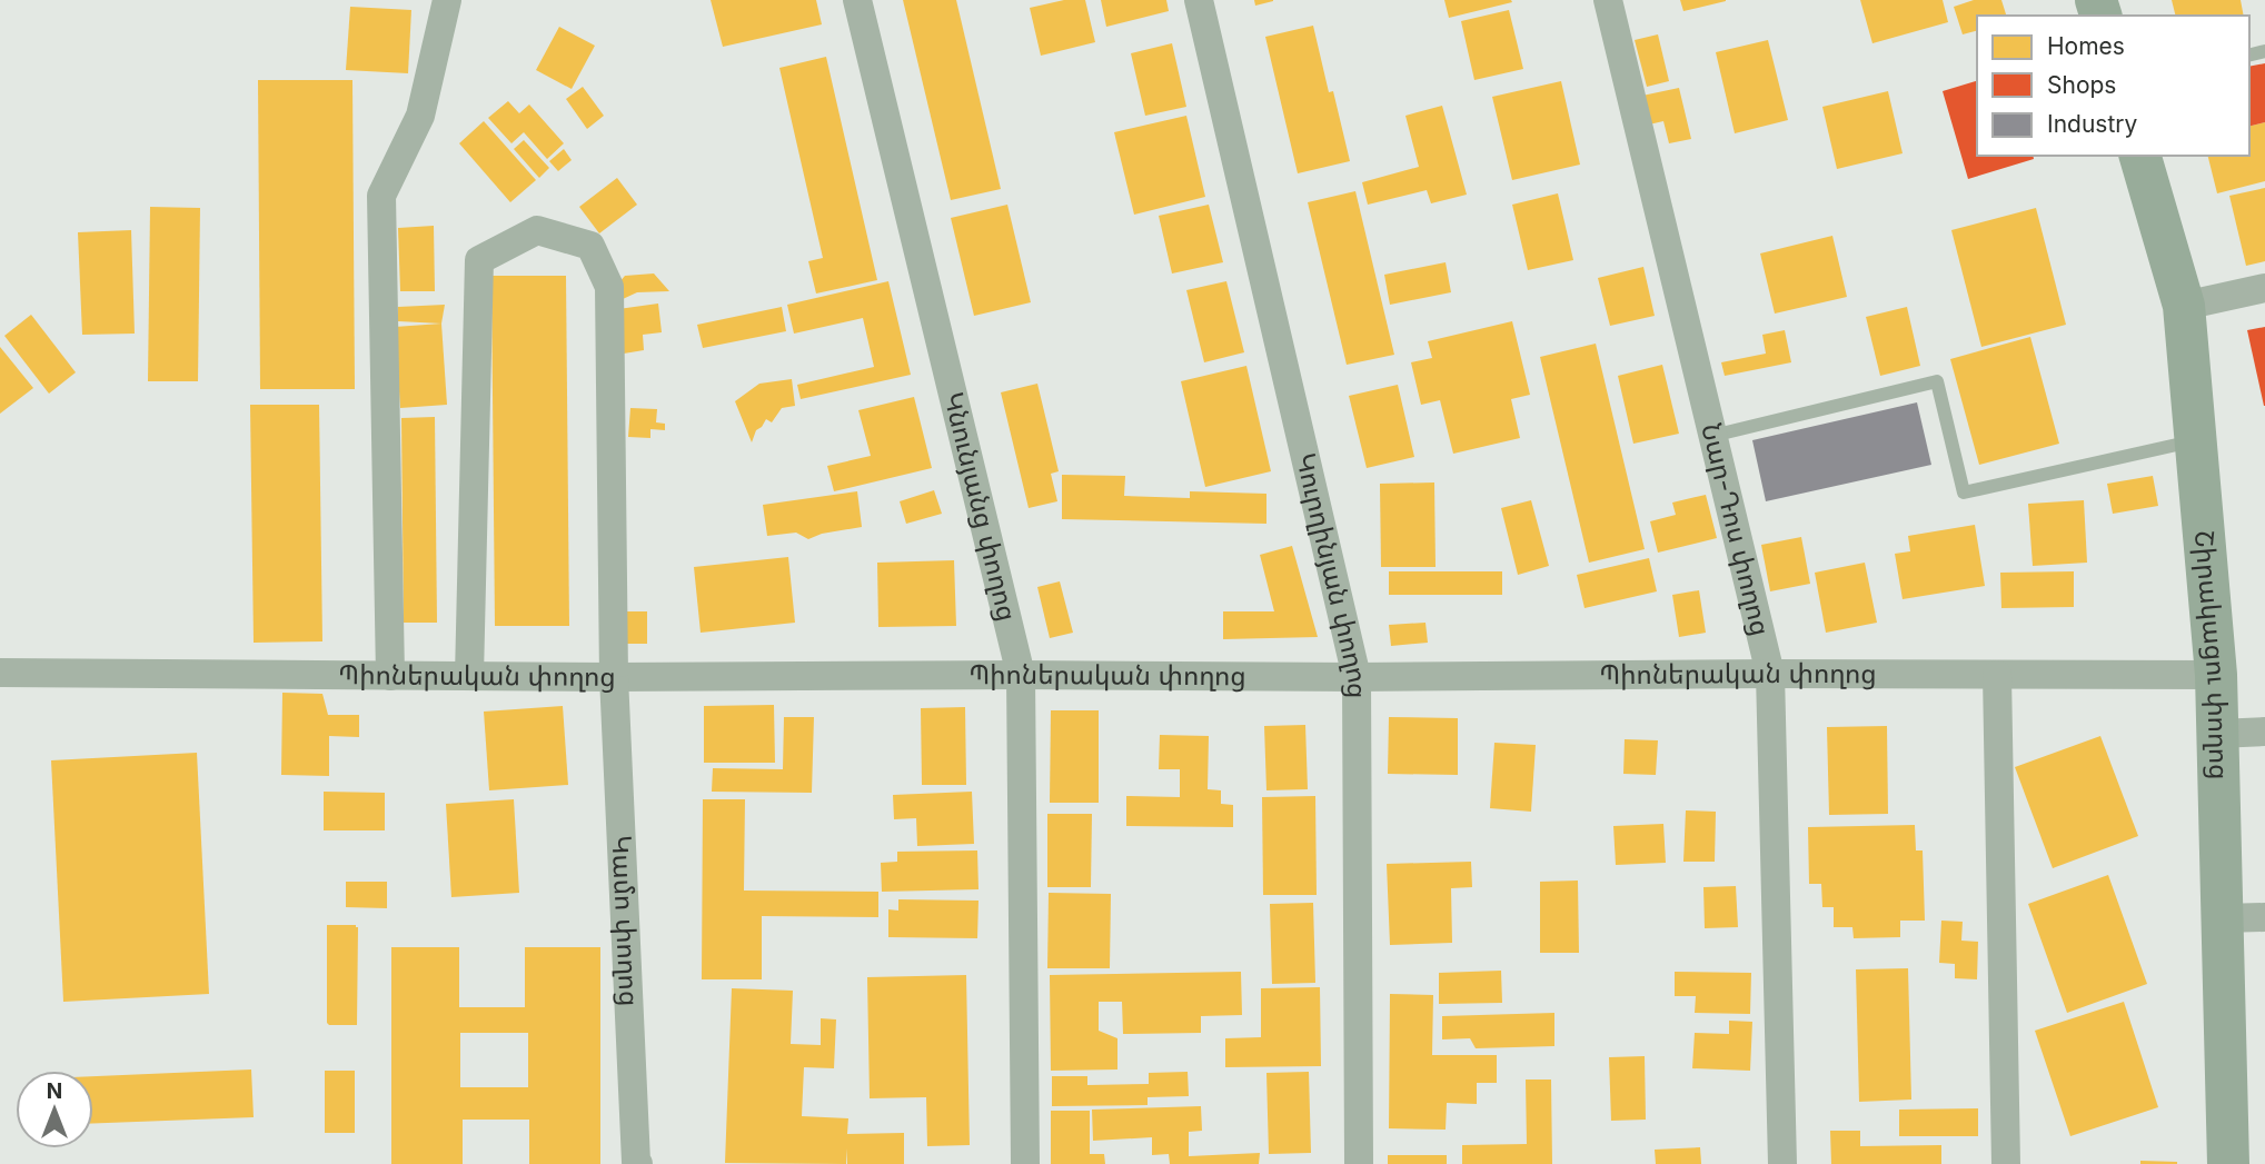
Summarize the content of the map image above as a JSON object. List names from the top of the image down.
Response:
{
  "streets": {
    "main road": ["Շիրակացու փողոց"],
    "street": [
      "Կնունյանց փողոց",
      "Նար-Դոս փողոց",
      "Կուրղինյան փողոց",
      "Պիոներական փողոց",
      "Կամո փողոց"
    ]
  },
  "crossings": [
    ["Կնունյանց փողոց", "Պիոներական փողոց"],
    ["Նար-Դոս փողոց", "Պիոներական փողոց"],
    ["Կուրղինյան փողոց", "Պիոներական փողոց"],
    ["Շիրակացու փողոց", "Պիոներական փողոց"],
    ["Պիոներական փողոց", "Կամո փողոց"]
  ],
  "legend": ["Homes", "Shops", "Industry"],
  "north": "top"
}
